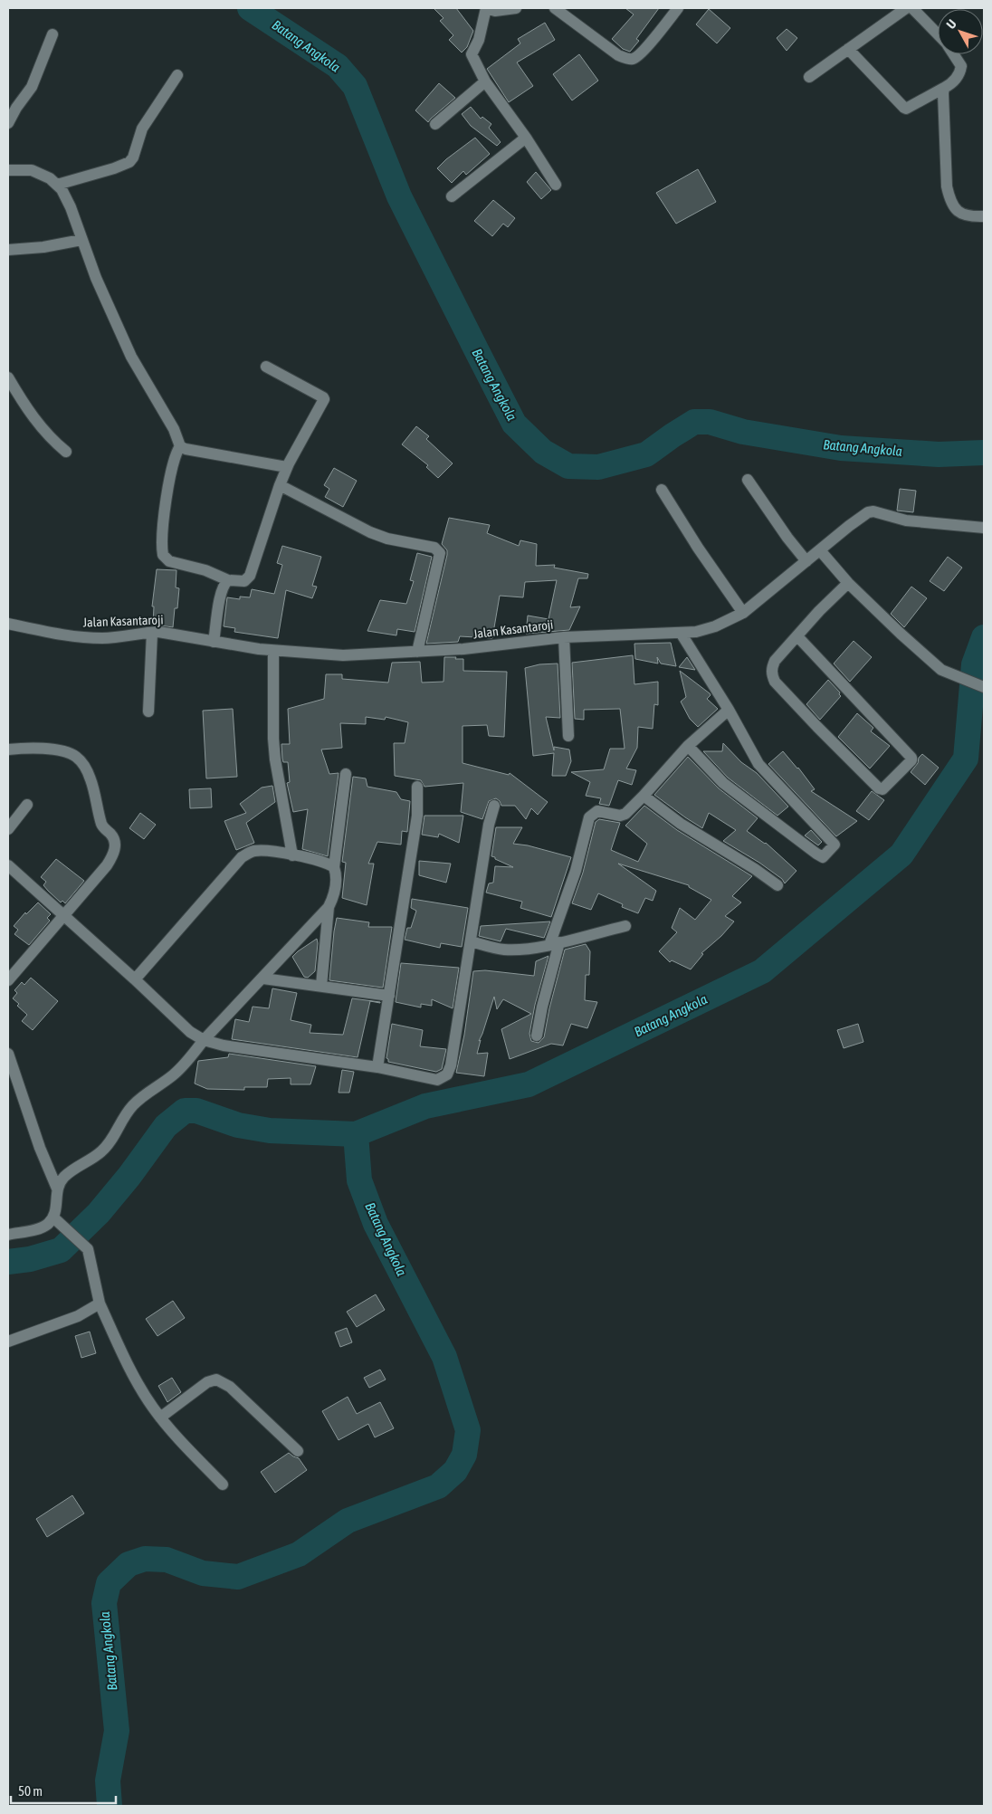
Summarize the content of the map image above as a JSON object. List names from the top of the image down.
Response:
{
  "streets": {
    "street": ["Jalan Kasantaroji"]
  },
  "water": ["Batang Angkola"],
  "scale_bar": "50 m",
  "north": "top left"
}
